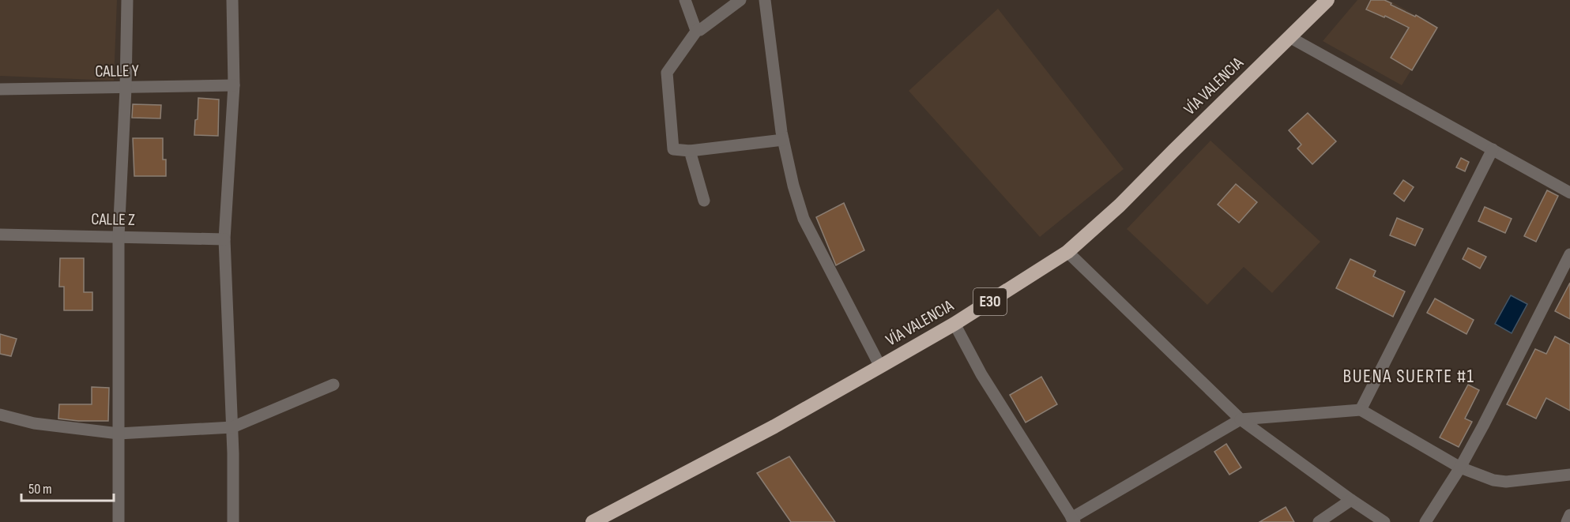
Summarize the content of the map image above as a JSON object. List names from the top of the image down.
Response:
{
  "streets": {
    "highway": ["VÍA VALENCIA", "E30"],
    "street": ["CALLE Y", "CALLE Z"]
  },
  "districts": ["BUENA SUERTE #1"],
  "scale_bar": "50 m"
}
